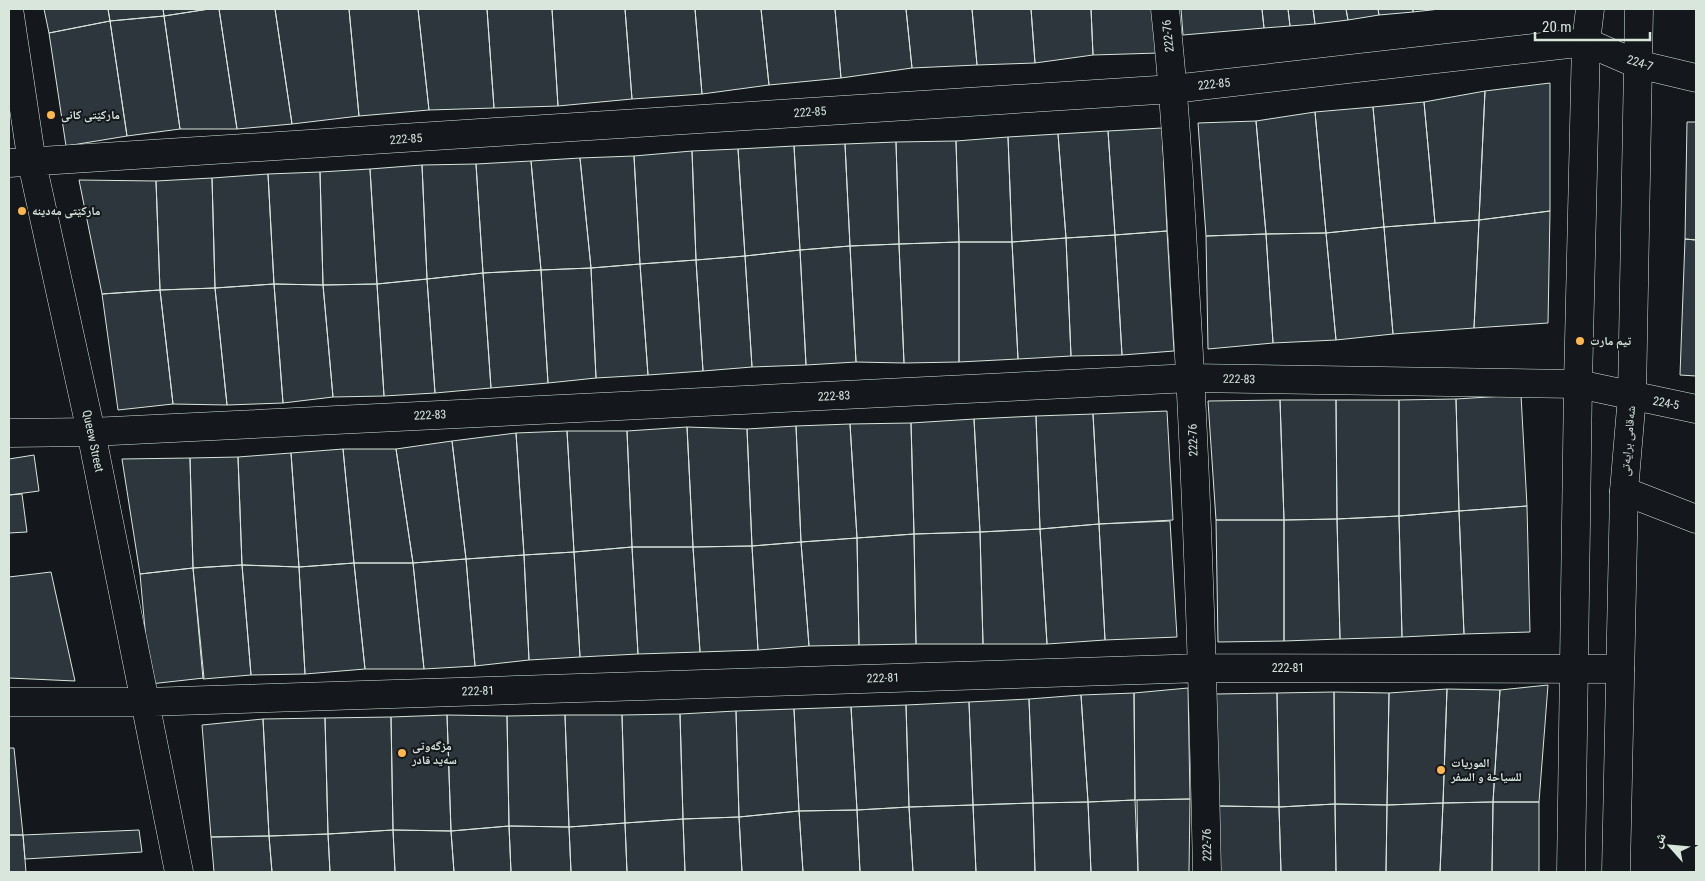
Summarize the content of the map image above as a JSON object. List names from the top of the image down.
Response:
{
  "streets": {
    "street": [
      "222-76",
      "224-7",
      "222-85",
      "222-83",
      "224-5",
      "Queew Street",
      "شەقامی برایەتی",
      "222-81"
    ]
  },
  "crossings": [
    ["222-76", "222-85"],
    ["222-76", "222-83"],
    ["222-76", "222-81"],
    ["224-7", "222-85"],
    ["224-7", "شەقامی برایەتی"],
    ["222-85", "Queew Street"],
    ["222-83", "224-5"],
    ["222-83", "Queew Street"],
    ["224-5", "شەقامی برایەتی"],
    ["Queew Street", "222-81"],
    ["شەقامی برایەتی", "222-81"]
  ],
  "places": [
    "مارکێتی کانی",
    "مارکێتی مەدینە",
    "تيم مارت",
    "مزگەوتی سەید قادر",
    "الموريات للسياحة و السفر"
  ],
  "scale_bar": "20 m",
  "north": "top left"
}
